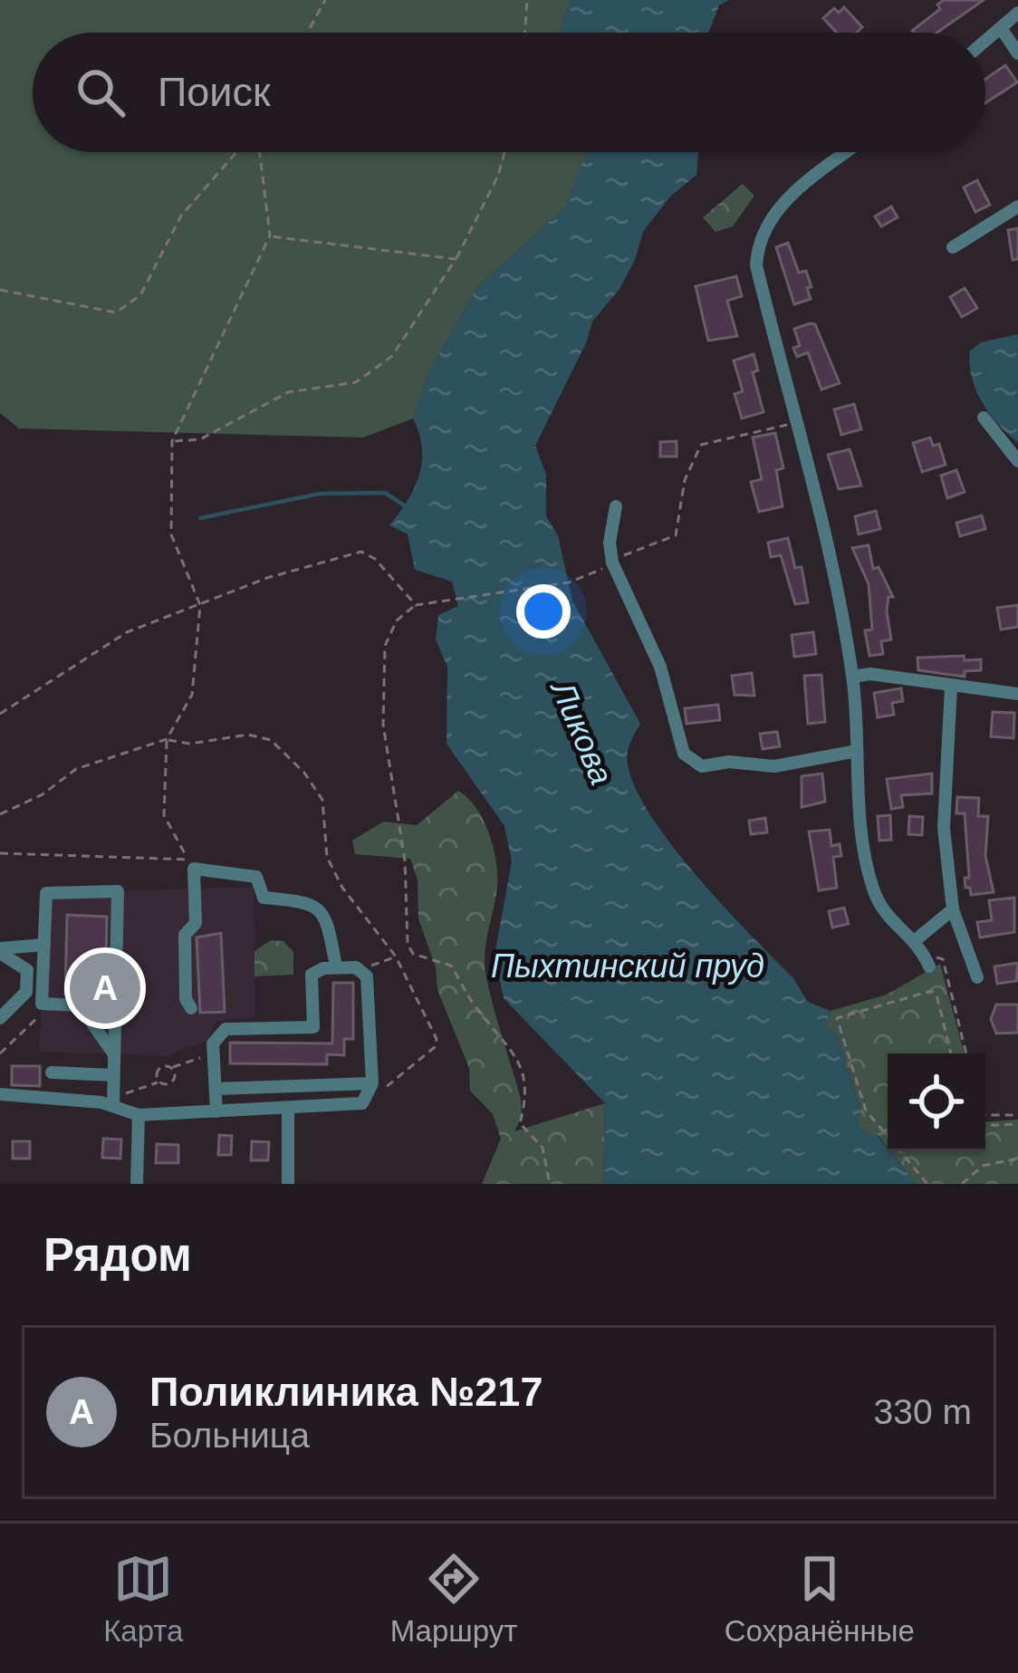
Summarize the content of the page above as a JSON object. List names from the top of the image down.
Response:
{
  "water": ["Ликова", "Пыхтинский пруд"],
  "page": {
    "search": "Поиск",
    "pins": "A",
    "heading": "Рядом",
    "list": [
      {
        "mark": "A",
        "name": "Поликлиника №217",
        "note": "Больница",
        "value": "330 m"
      }
    ],
    "nav": ["Карта", "Маршрут", "Сохранённые"]
  }
}
